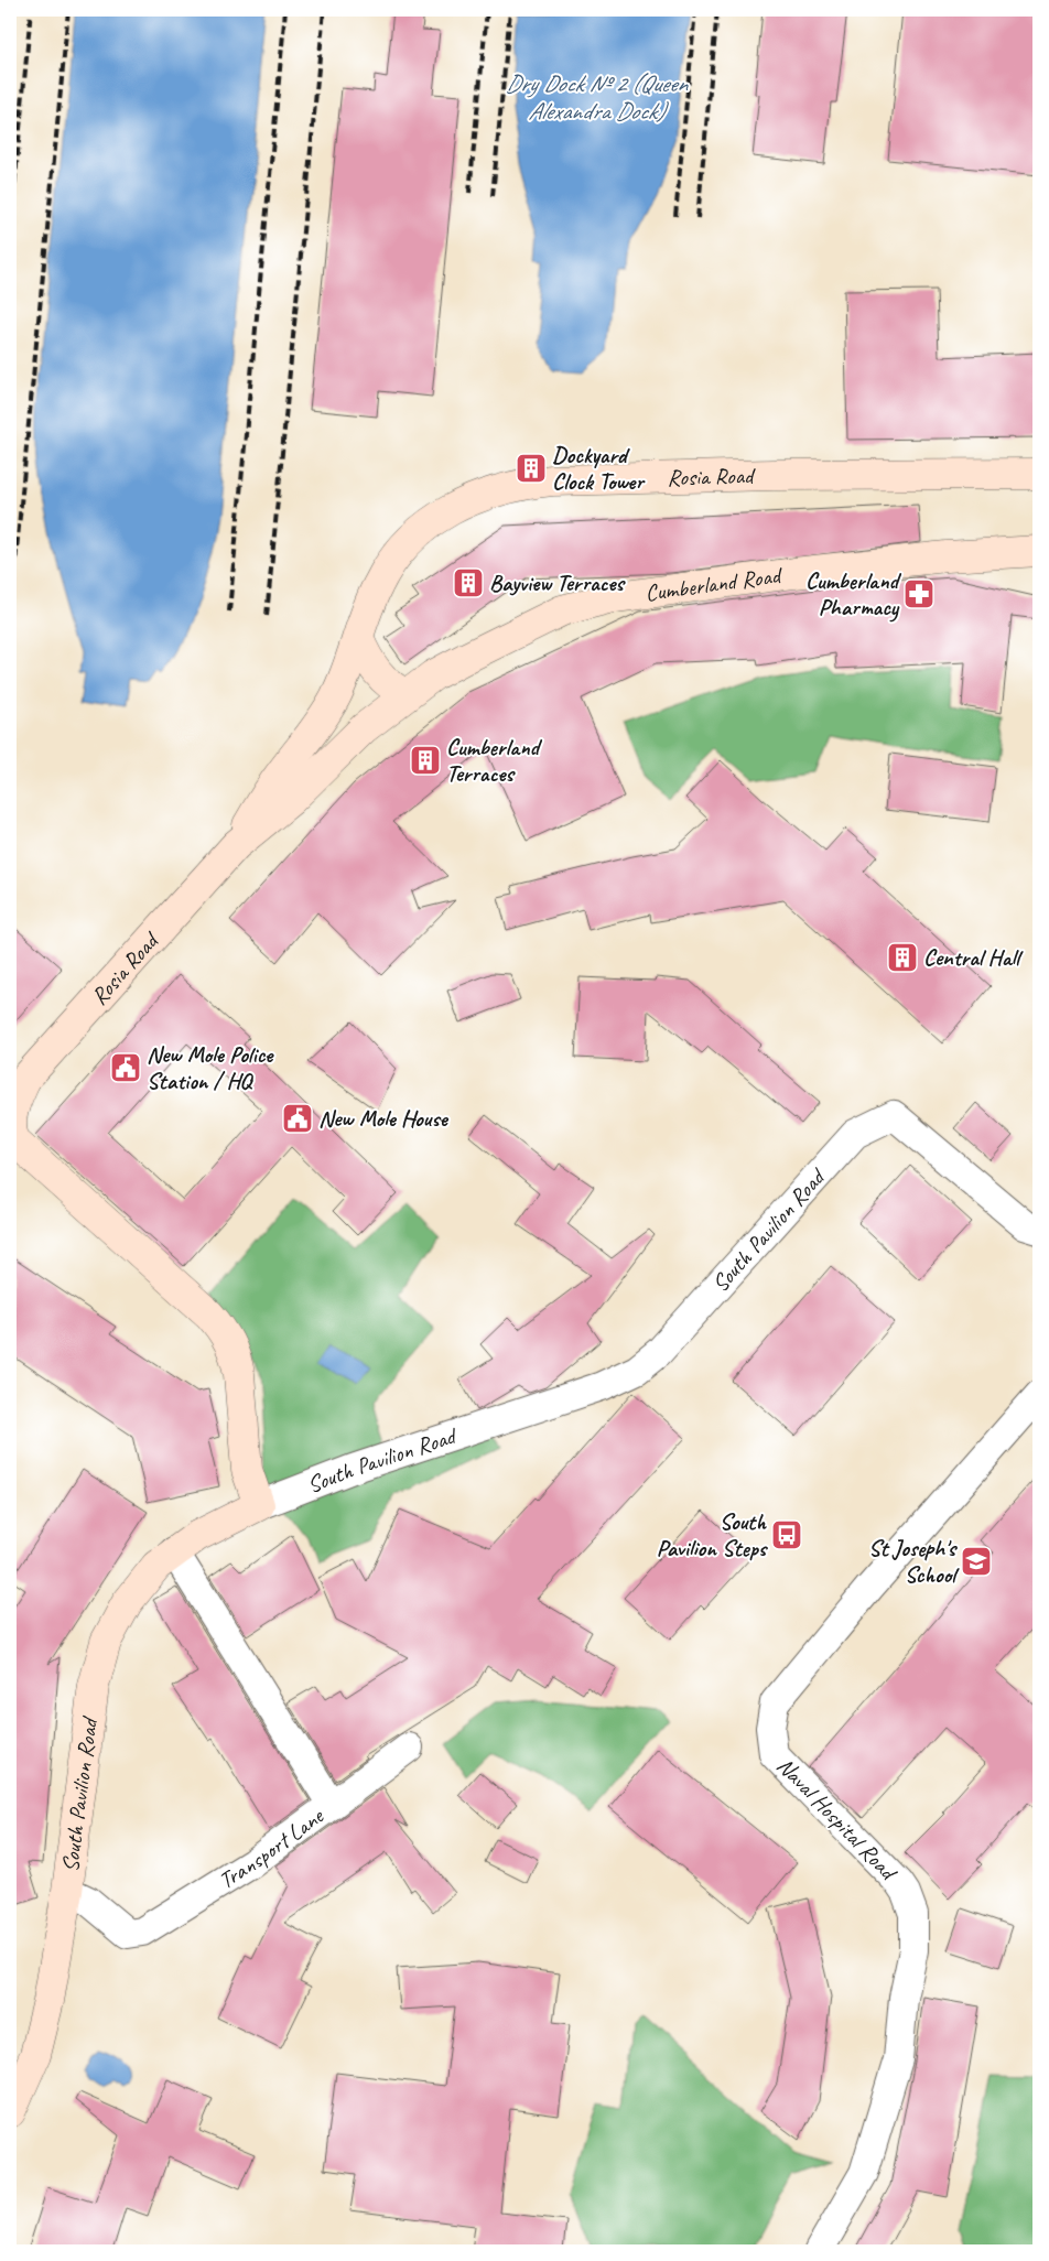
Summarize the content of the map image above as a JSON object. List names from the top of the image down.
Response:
{
  "streets": {
    "main road": ["Rosia Road", "Cumberland Road", "South Pavilion Road"],
    "street": ["Naval Hospital Road", "Transport Lane"]
  },
  "crossings": [
    ["Rosia Road", "Cumberland Road"],
    ["South Pavilion Road", "Transport Lane"]
  ],
  "water": ["Dry Dock № 2 (Queen Alexandra Dock)"],
  "places": {
    "building": [
      "Dockyard Clock Tower",
      "Bayview Terraces",
      "Cumberland Terraces",
      "Central Hall"
    ],
    "pharmacy": ["Cumberland Pharmacy"],
    "public building": ["New Mole Police Station / HQ", "New Mole House"],
    "bus stop": ["South Pavilion Steps"],
    "school or university": ["St Joseph's School"]
  }
}
